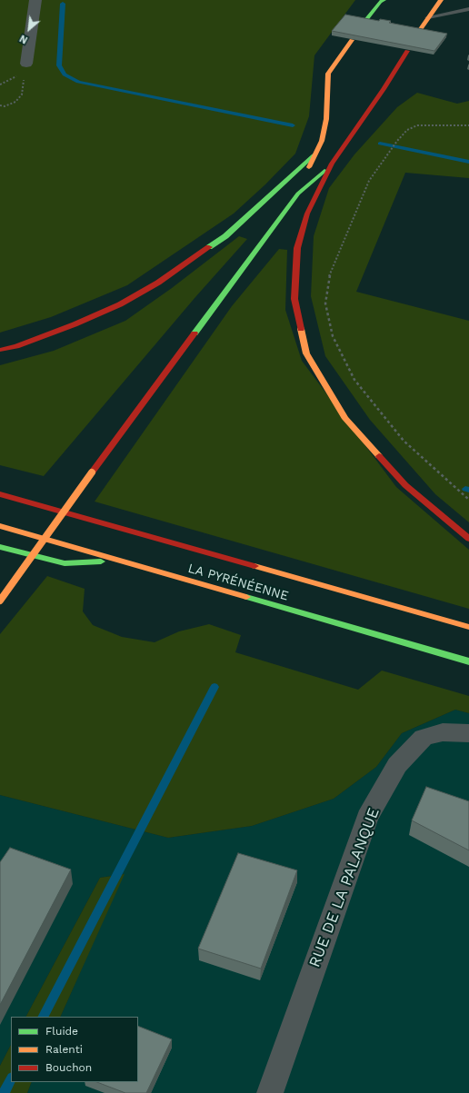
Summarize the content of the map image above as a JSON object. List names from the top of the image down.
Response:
{
  "streets": {
    "highway": ["LA PYRÉNÉENNE"],
    "street": ["RUE DE LA PALANQUE"]
  },
  "legend": ["Fluide", "Ralenti", "Bouchon"],
  "north": "bottom left"
}
